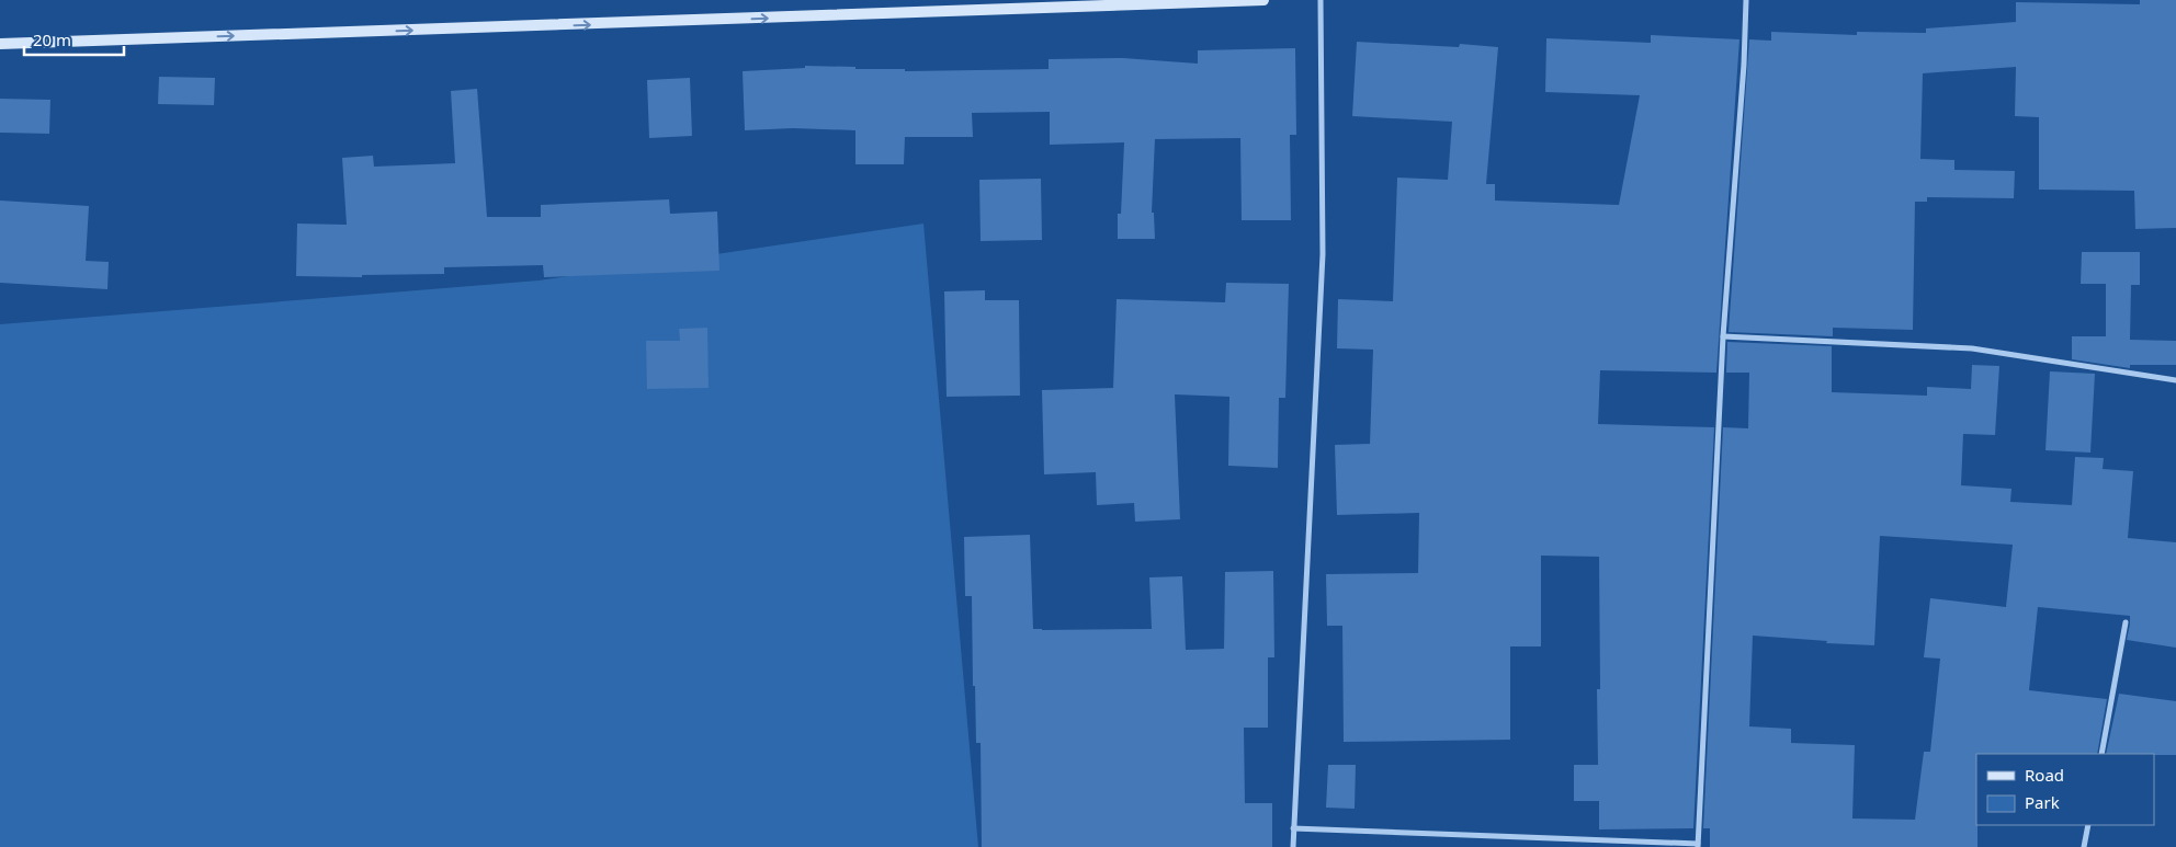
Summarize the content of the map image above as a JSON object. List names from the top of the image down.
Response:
{
  "legend": ["Road", "Park"],
  "scale_bar": "20 m"
}
